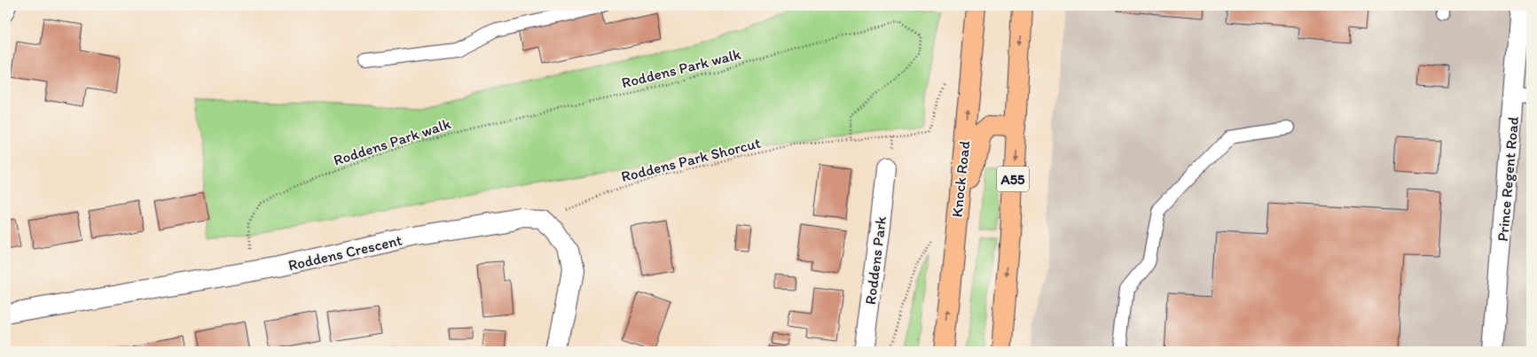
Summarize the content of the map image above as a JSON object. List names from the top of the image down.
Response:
{
  "streets": {
    "highway": ["Knock Road", "A55"],
    "street": ["Prince Regent Road", "Roddens Crescent", "Roddens Park"],
    "path": ["Roddens Park walk", "Roddens Park Shorcut"]
  },
  "crossings": [
    ["Roddens Park walk", "Roddens Park Shorcut"],
    ["Roddens Park walk", "Roddens Crescent"],
    ["Roddens Park Shorcut", "Roddens Crescent"]
  ]
}
